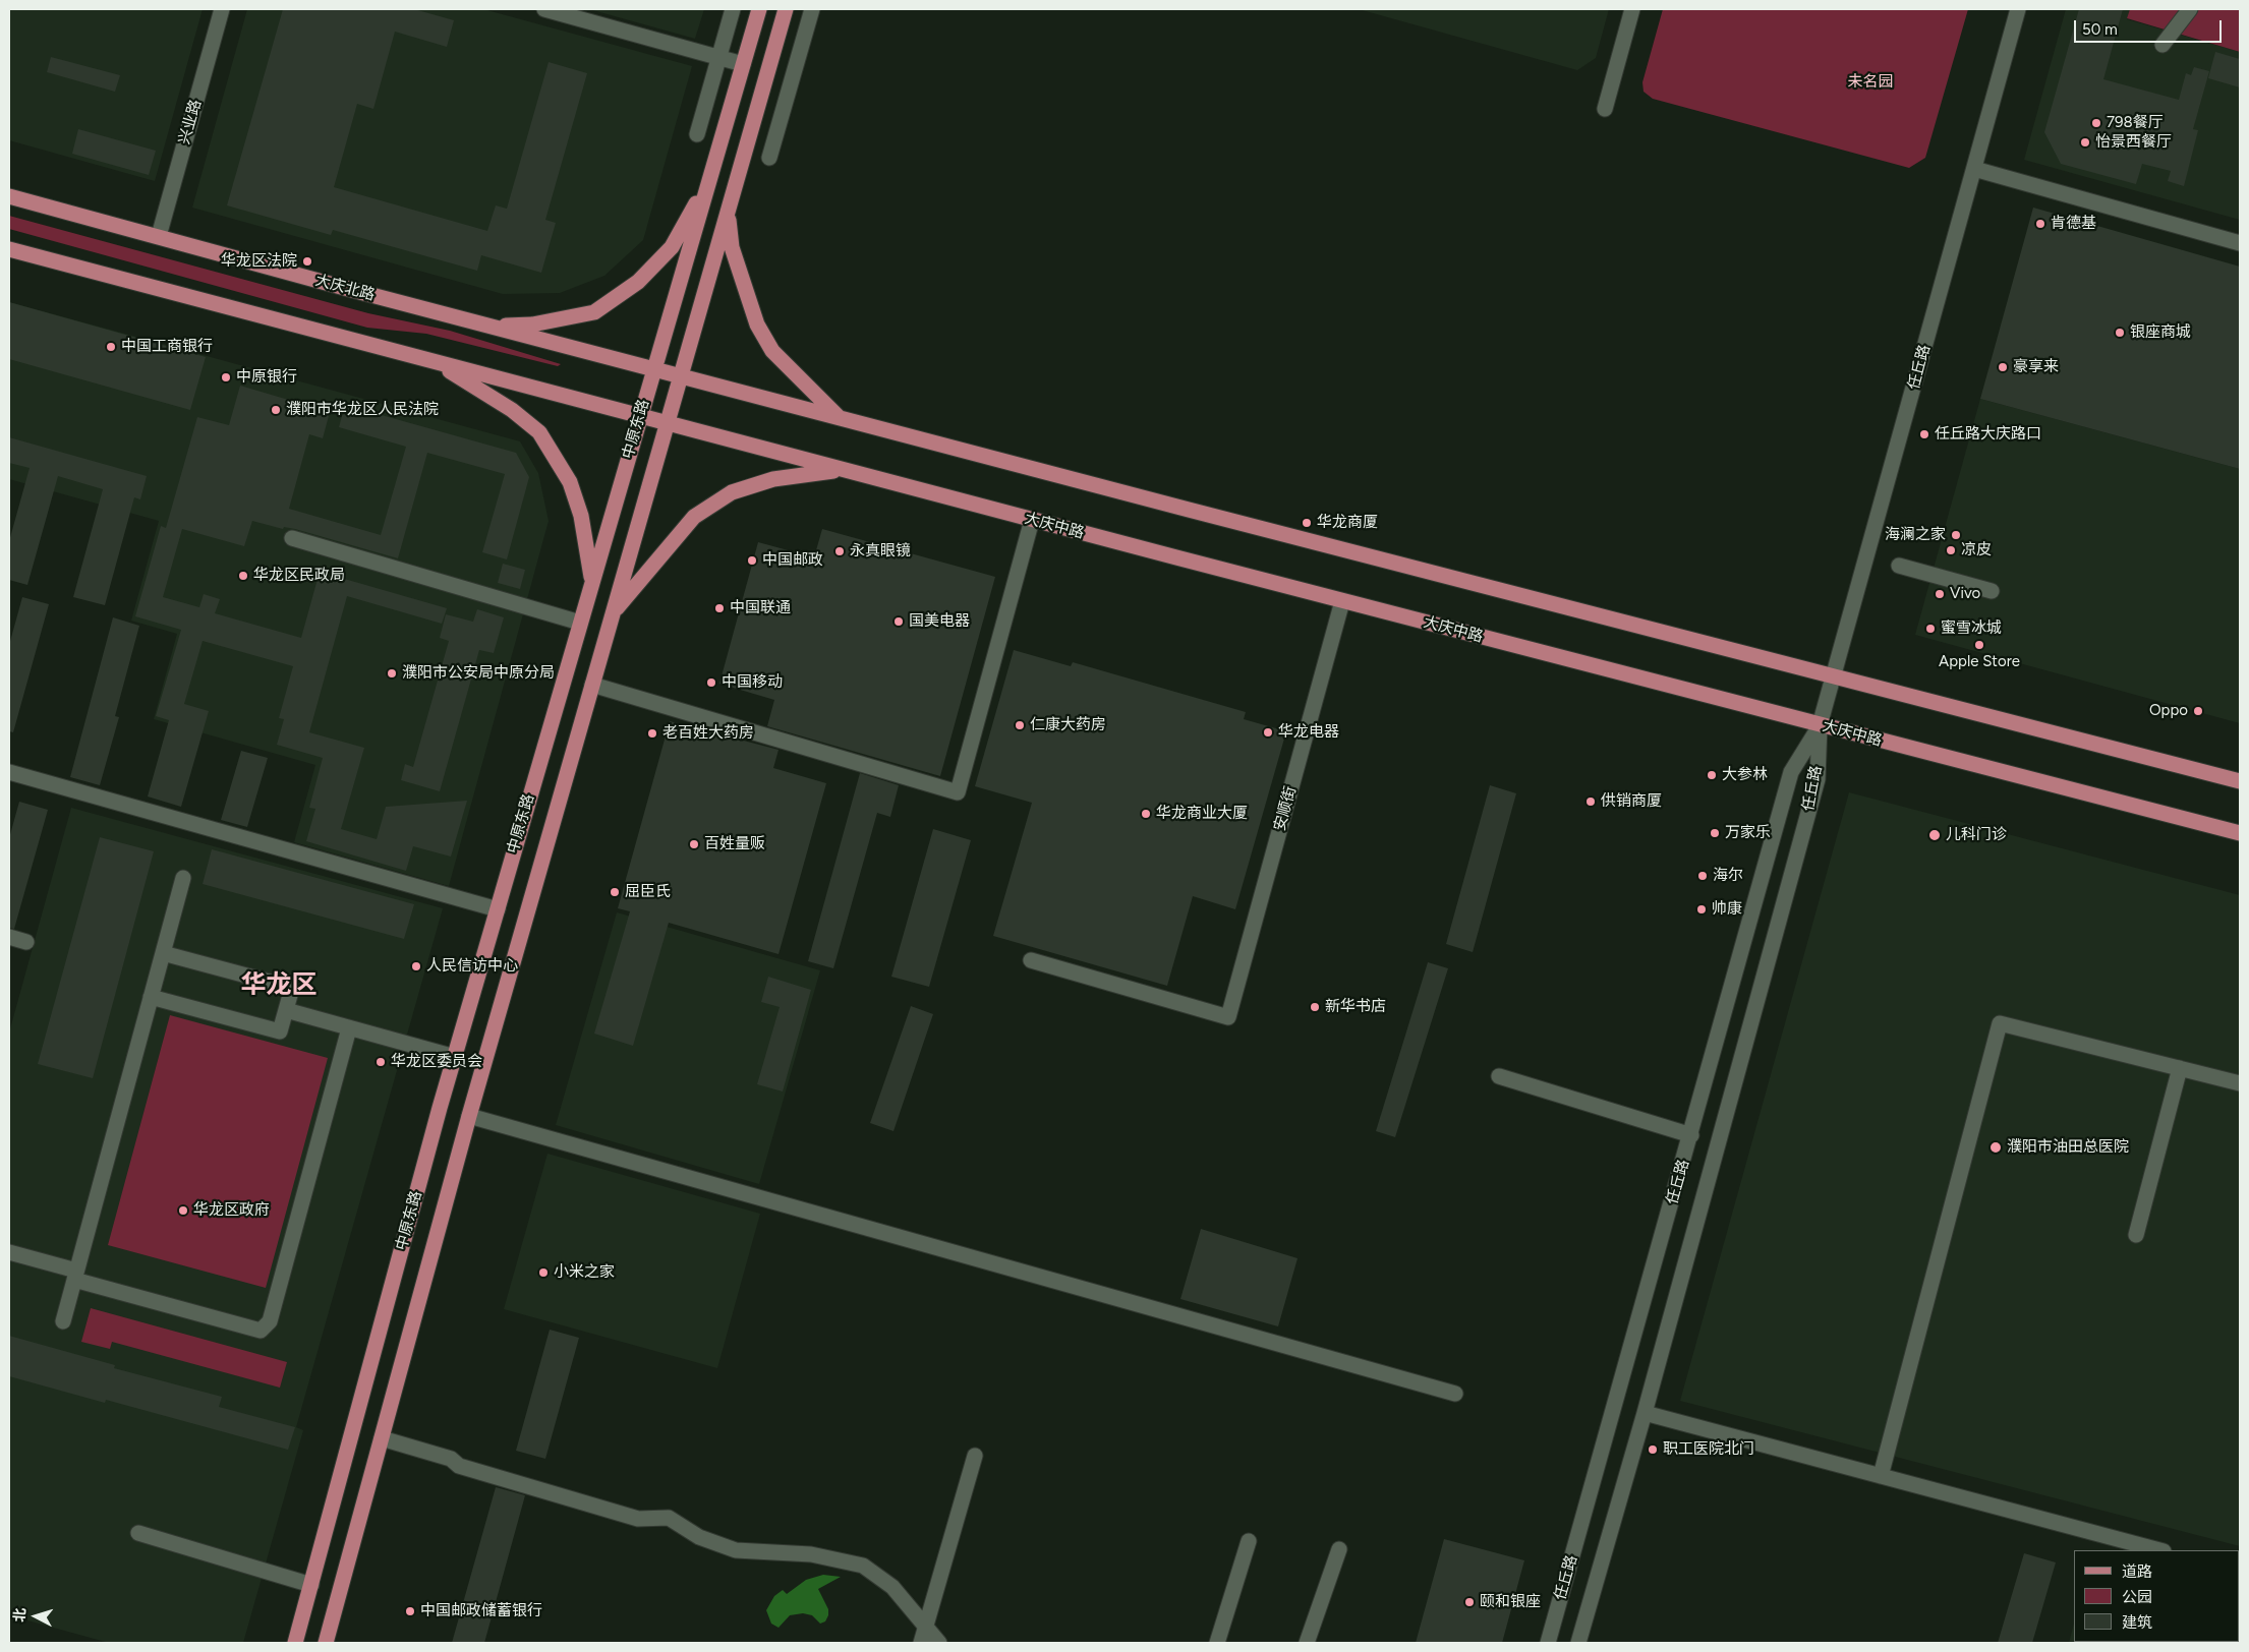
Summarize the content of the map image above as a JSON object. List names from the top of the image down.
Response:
{
  "streets": {
    "main road": ["大庆北路", "中原东路", "大庆中路"],
    "street": ["兴业路", "任丘路", "安顺街"]
  },
  "crossings": [
    ["兴业路", "大庆北路"],
    ["大庆北路", "中原东路"],
    ["任丘路", "大庆中路"],
    ["中原东路", "大庆中路"],
    ["大庆中路", "安顺街"]
  ],
  "districts": ["华龙区"],
  "parks": ["未名园"],
  "places": [
    "798餐厅",
    "怡景西餐厅",
    "肯德基",
    "华龙区法院",
    "银座商城",
    "中国工商银行",
    "豪享来",
    "中原银行",
    "濮阳市华龙区人民法院",
    "任丘路大庆路口",
    "华龙商厦",
    "海澜之家",
    "凉皮",
    "永真眼镜",
    "中国邮政",
    "华龙区民政局",
    "Vivo",
    "中国联通",
    "国美电器",
    "蜜雪冰城",
    "Apple Store",
    "濮阳市公安局中原分局",
    "中国移动",
    "Oppo",
    "仁康大药房",
    "华龙电器",
    "老百姓大药房",
    "大参林",
    "供销商厦",
    "华龙商业大厦",
    "万家乐",
    "儿科门诊",
    "百姓量贩",
    "海尔",
    "屈臣氏",
    "帅康",
    "人民信访中心",
    "新华书店",
    "华龙区委员会",
    "濮阳市油田总医院",
    "华龙区政府",
    "小米之家",
    "职工医院北门",
    "颐和银座",
    "中国邮政储蓄银行"
  ],
  "legend": ["道路", "公园", "建筑"],
  "scale_bar": "50 m",
  "north": "left"
}
